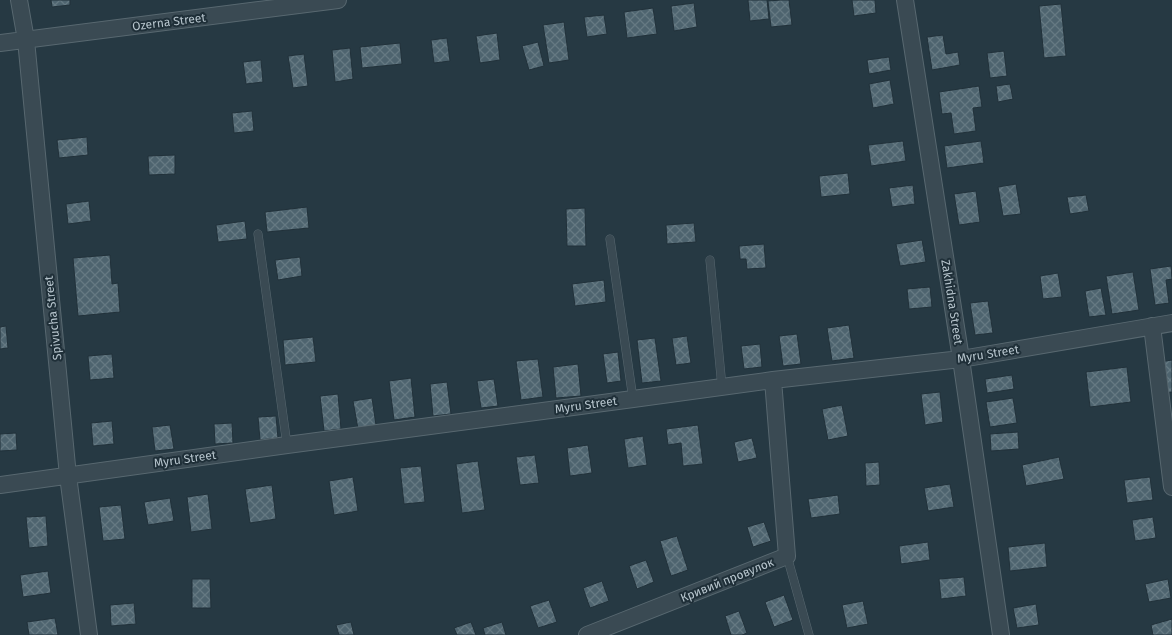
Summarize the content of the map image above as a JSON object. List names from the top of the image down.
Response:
{
  "streets": {
    "street": [
      "Ozerna Street",
      "Zakhidna Street",
      "Spivucha Street",
      "Myru Street",
      "Кривий провулок"
    ]
  },
  "crossings": [
    ["Ozerna Street", "Spivucha Street"],
    ["Zakhidna Street", "Myru Street"],
    ["Spivucha Street", "Myru Street"],
    ["Myru Street", "Кривий провулок"]
  ]
}
